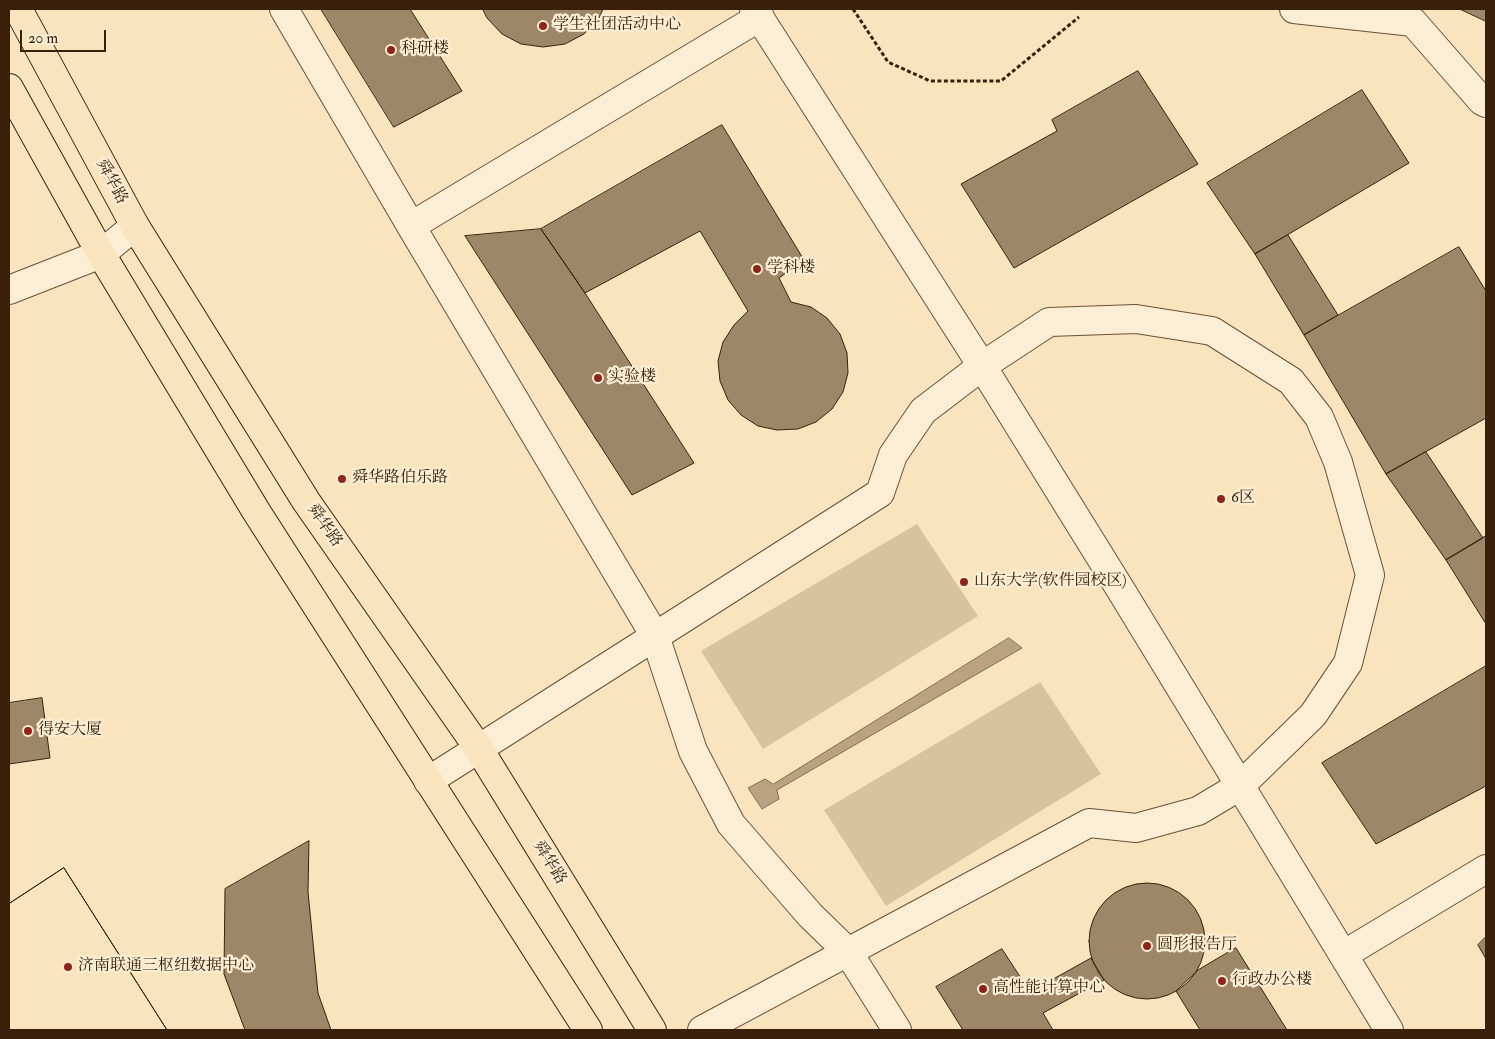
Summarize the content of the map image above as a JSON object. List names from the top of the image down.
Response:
{
  "streets": {
    "main road": ["舜华路"]
  },
  "places": [
    "学生社团活动中心",
    "科研楼",
    "学科楼",
    "实验楼",
    "舜华路伯乐路",
    "6区",
    "山东大学(软件园校区)",
    "得安大厦",
    "圆形报告厅",
    "济南联通三枢纽数据中心",
    "行政办公楼",
    "高性能计算中心"
  ],
  "scale_bar": "20 m"
}
